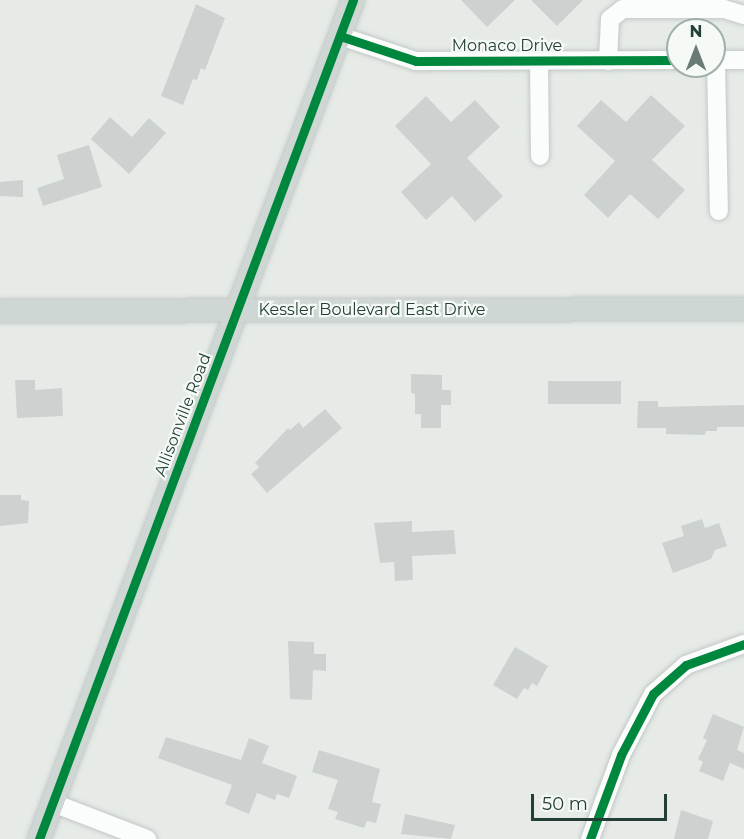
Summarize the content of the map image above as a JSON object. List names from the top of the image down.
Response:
{
  "streets": {
    "main road": ["Kessler Boulevard East Drive", "Allisonville Road"],
    "street": ["Monaco Drive"]
  },
  "crossings": [
    ["Monaco Drive", "Allisonville Road"],
    ["Kessler Boulevard East Drive", "Allisonville Road"]
  ],
  "scale_bar": "50 m",
  "north": "top"
}
